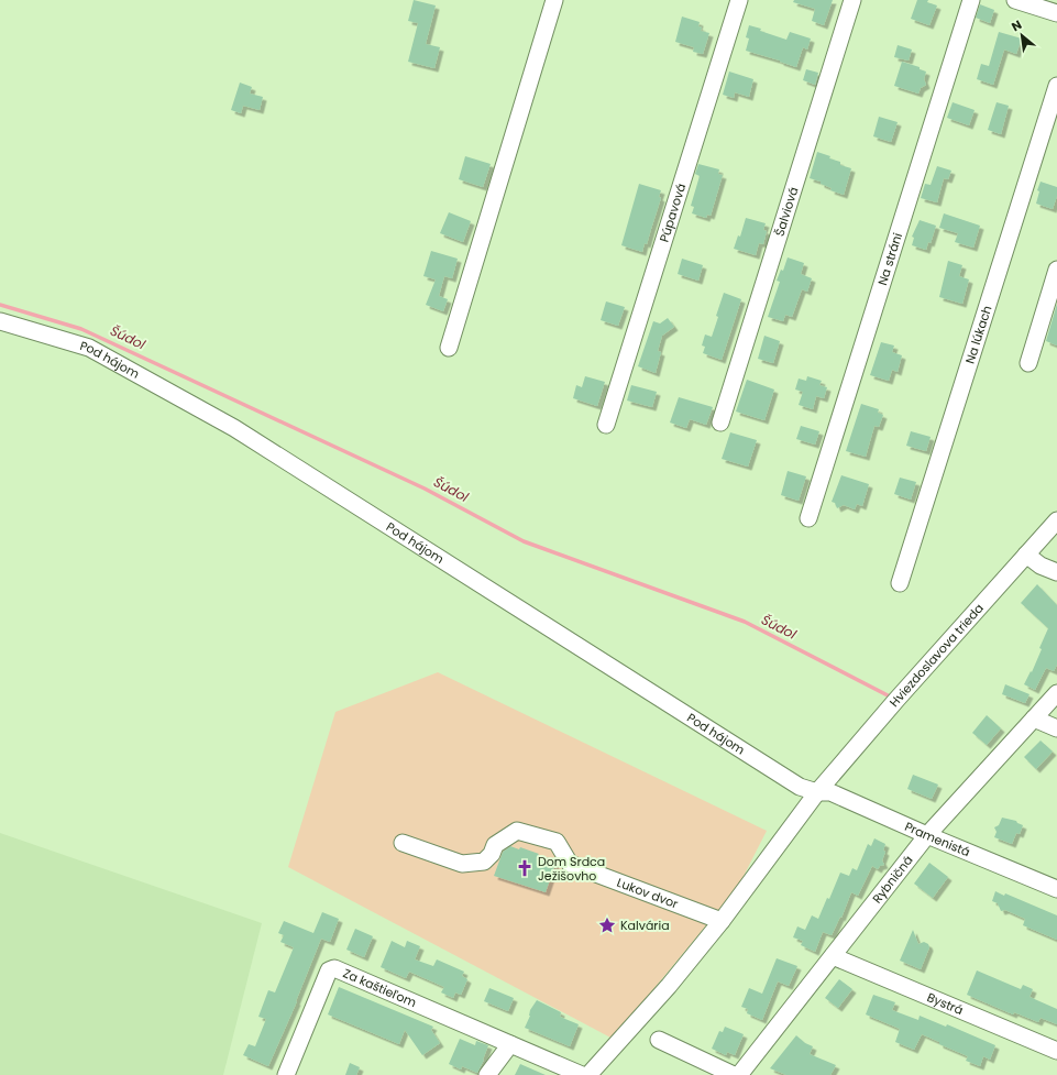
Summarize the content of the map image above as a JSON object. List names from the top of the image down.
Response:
{
  "streets": {
    "street": [
      "Šalviová",
      "Púpavová",
      "Na stráni",
      "Na lúkach",
      "Pod hájom",
      "Hviezdoslavova trieda",
      "Pramenistá",
      "Rybničná",
      "Lukov dvor",
      "Za kaštieľom",
      "Bystrá"
    ]
  },
  "crossings": [
    ["Pod hájom", "Hviezdoslavova trieda"],
    ["Pod hájom", "Pramenistá"],
    ["Hviezdoslavova trieda", "Pramenistá"],
    ["Hviezdoslavova trieda", "Lukov dvor"],
    ["Pramenistá", "Rybničná"],
    ["Rybničná", "Bystrá"]
  ],
  "water": ["Šúdol"],
  "places": {
    "church": ["Dom Srdca Ježišovho"],
    "place": ["Kalvária"]
  },
  "north": "top left"
}
